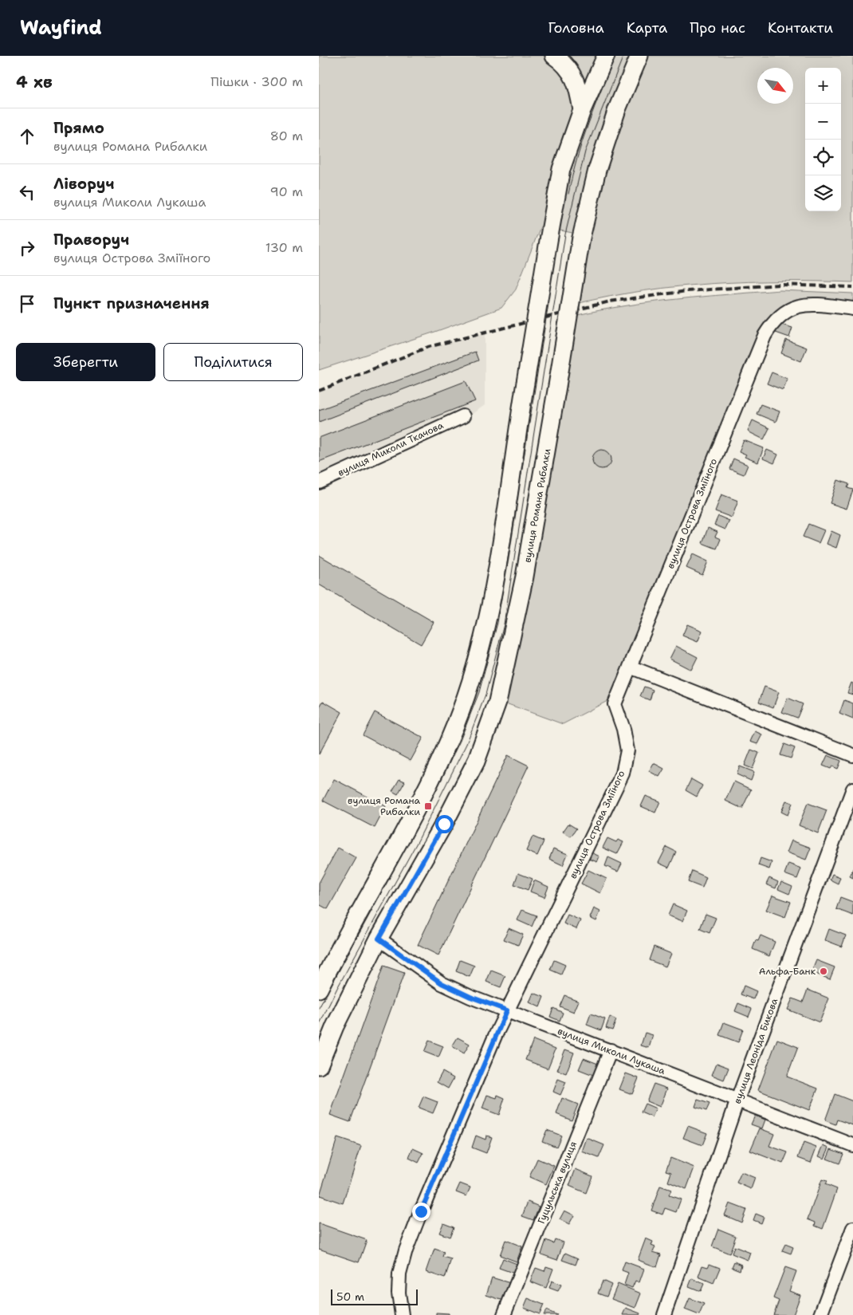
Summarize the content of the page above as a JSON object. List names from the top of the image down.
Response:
{
  "streets": {
    "main road": ["вулиця Романа Рибалки"],
    "street": [
      "вулиця Миколи Ткачова",
      "вулиця Острова Зміїного",
      "вулиця Миколи Лукаша",
      "вулиця Леоніда Бикова",
      "Гуцульська вулиця"
    ]
  },
  "crossings": [
    ["вулиця Романа Рибалки", "вулиця Миколи Лукаша"],
    ["вулиця Острова Зміїного", "вулиця Миколи Лукаша"],
    ["вулиця Миколи Лукаша", "вулиця Леоніда Бикова"],
    ["вулиця Миколи Лукаша", "Гуцульська вулиця"]
  ],
  "places": {
    "transit": ["вулиця Романа Рибалки"],
    "other": ["Альфа-Банк"]
  },
  "scale_bar": "50 m",
  "north": "bottom right",
  "page": {
    "header": "Wayfind",
    "nav": [
      "Головна",
      "Карта",
      "Про нас",
      "Контакти"
    ],
    "heading": ["4 хв", "Пішки · 300 m"],
    "map_buttons": ["+", "−"],
    "list": [
      ["Прямо", "вулиця Романа Рибалки", "80 m"],
      ["Ліворуч", "вулиця Миколи Лукаша", "90 m"],
      ["Праворуч", "вулиця Острова Зміїного", "130 m"],
      "Пункт призначення"
    ],
    "buttons": ["Зберегти", "Поділитися"],
    "scale": "50 m"
  }
}
